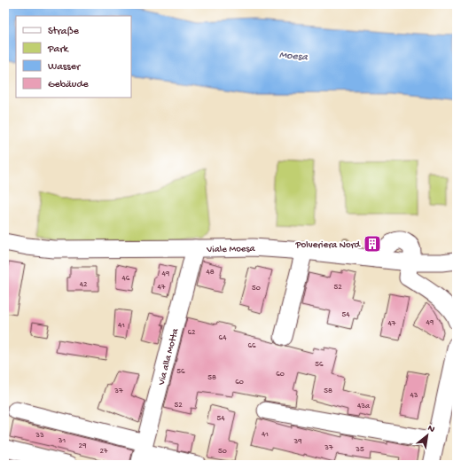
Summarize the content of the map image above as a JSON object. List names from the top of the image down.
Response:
{
  "streets": {
    "street": ["Viale Moesa", "Via alla Motta"]
  },
  "crossings": [
    ["Viale Moesa", "Via alla Motta"]
  ],
  "water": ["Moesa"],
  "places": {
    "building": ["Polveriera Nord"]
  },
  "house_numbers": [
    "48",
    "49",
    "46",
    "42",
    "47",
    "52",
    "50",
    "54",
    "49",
    "47",
    "41",
    "62",
    "64",
    "66",
    "56",
    "56",
    "60",
    "58",
    "60",
    "37",
    "58",
    "43",
    "52",
    "43a",
    "54",
    "41",
    "33",
    "31",
    "39",
    "29",
    "37",
    "35",
    "27",
    "50"
  ],
  "legend": [
    "Straße",
    "Park",
    "Wasser",
    "Gebäude"
  ],
  "north": "top right"
}
